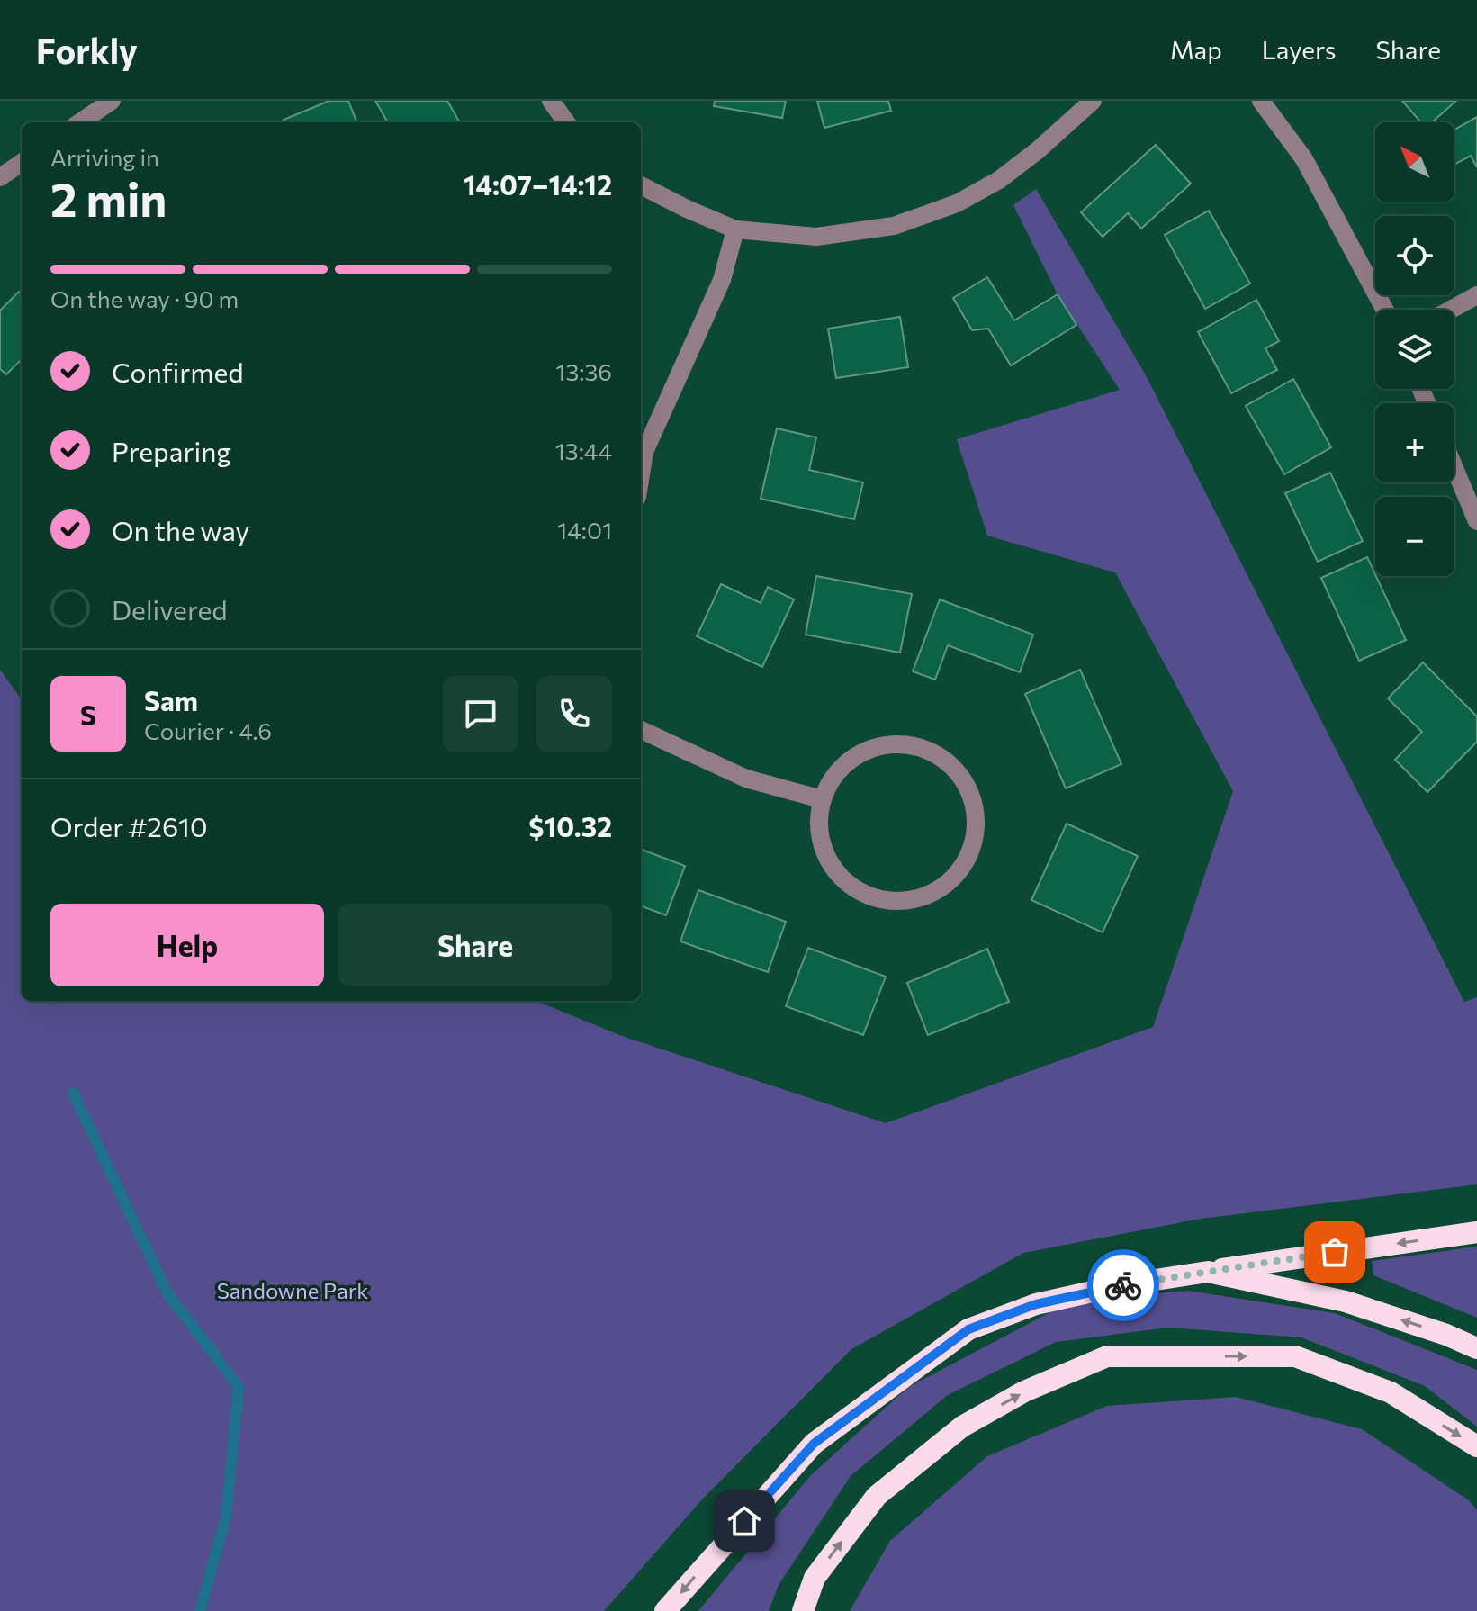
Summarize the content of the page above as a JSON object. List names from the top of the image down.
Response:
{
  "parks": ["Sandowne Park"],
  "north": "top left",
  "page": {
    "header": "Forkly",
    "nav": ["Map", "Layers", "Share"],
    "map_buttons": ["+", "−"],
    "heading": ["2 min", "Arriving in", "14:07–14:12"],
    "panel": [
      "Sam",
      "Courier · 4.6",
      "Order #2610",
      "$10.32"
    ],
    "bar": "On the way · 90 m",
    "list": [
      ["Confirmed", "13:36"],
      ["Preparing", "13:44"],
      ["On the way", "14:01"],
      "Delivered"
    ],
    "round": "S",
    "buttons": ["Help", "Share"]
  }
}
